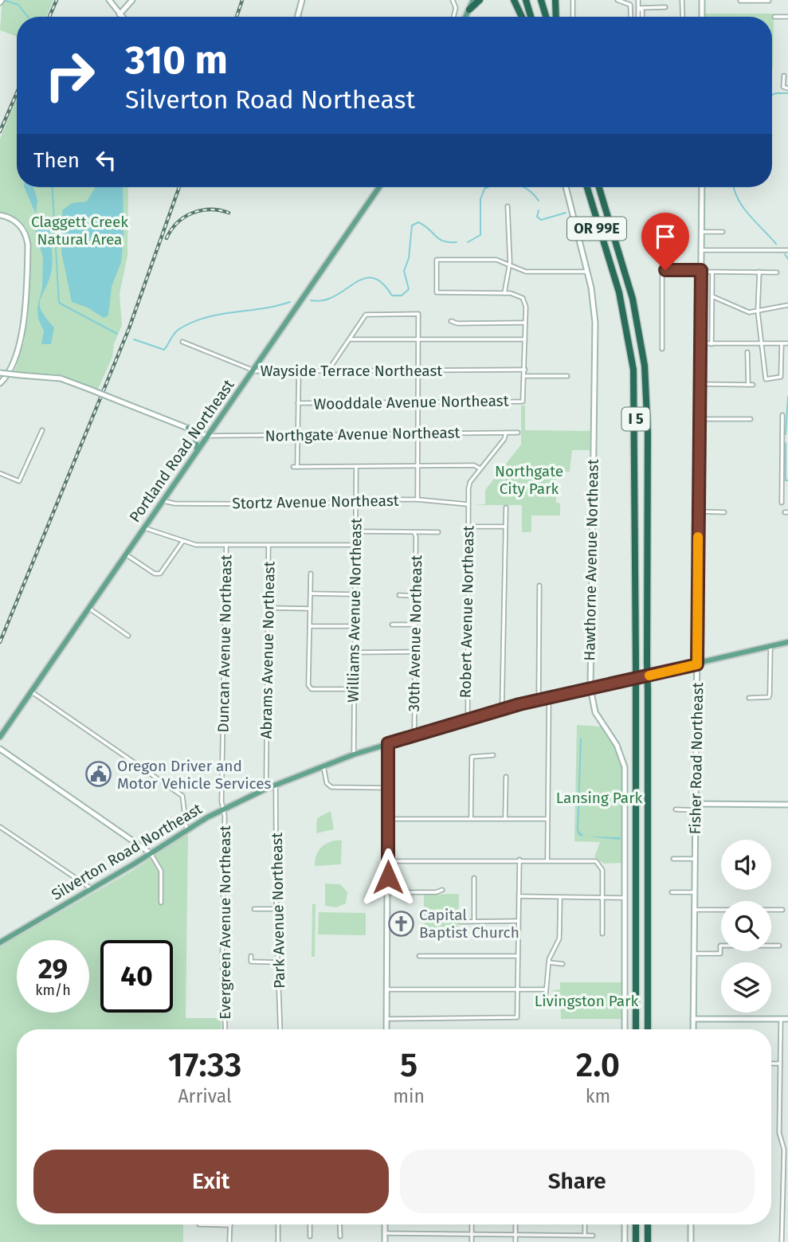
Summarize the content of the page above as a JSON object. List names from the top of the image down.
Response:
{
  "streets": {
    "highway": ["OR 99E", "I 5"],
    "main road": ["Portland Road Northeast", "Silverton Road Northeast"],
    "street": [
      "Wayside Terrace Northeast",
      "Wooddale Avenue Northeast",
      "Northgate Avenue Northeast",
      "Stortz Avenue Northeast",
      "Hawthorne Avenue Northeast",
      "Williams Avenue Northeast",
      "Robert Avenue Northeast",
      "30th Avenue Northeast",
      "Duncan Avenue Northeast",
      "Abrams Avenue Northeast",
      "Fisher Road Northeast",
      "Park Avenue Northeast",
      "Evergreen Avenue Northeast"
    ]
  },
  "crossings": [
    ["OR 99E", "I 5"],
    ["Wayside Terrace Northeast", "Portland Road Northeast"],
    ["Northgate Avenue Northeast", "Portland Road Northeast"],
    ["Northgate Avenue Northeast", "Robert Avenue Northeast"],
    ["Portland Road Northeast", "Stortz Avenue Northeast"],
    ["Stortz Avenue Northeast", "Williams Avenue Northeast"],
    ["Stortz Avenue Northeast", "Robert Avenue Northeast"],
    ["Hawthorne Avenue Northeast", "Silverton Road Northeast"],
    ["Williams Avenue Northeast", "Silverton Road Northeast"],
    ["Robert Avenue Northeast", "Silverton Road Northeast"],
    ["30th Avenue Northeast", "Silverton Road Northeast"],
    ["Duncan Avenue Northeast", "Silverton Road Northeast"],
    ["Duncan Avenue Northeast", "Evergreen Avenue Northeast"],
    ["Abrams Avenue Northeast", "Silverton Road Northeast"],
    ["Fisher Road Northeast", "Silverton Road Northeast"],
    ["Silverton Road Northeast", "Park Avenue Northeast"],
    ["Silverton Road Northeast", "Evergreen Avenue Northeast"]
  ],
  "parks": [
    "Claggett Creek Natural Area",
    "Northgate City Park",
    "Lansing Park",
    "Livingston Park"
  ],
  "places": {
    "public building": ["Oregon Driver and Motor Vehicle Services"],
    "church": ["Capital Baptist Church"]
  },
  "page": {
    "turn": ["310 m", "Silverton Road Northeast"],
    "then": "Then",
    "speed": "29 km/h",
    "limit": "40",
    "eta": [
      "17:33",
      "Arrival",
      "5",
      "min",
      "2.0",
      "km"
    ],
    "buttons": ["Exit", "Share"]
  }
}
